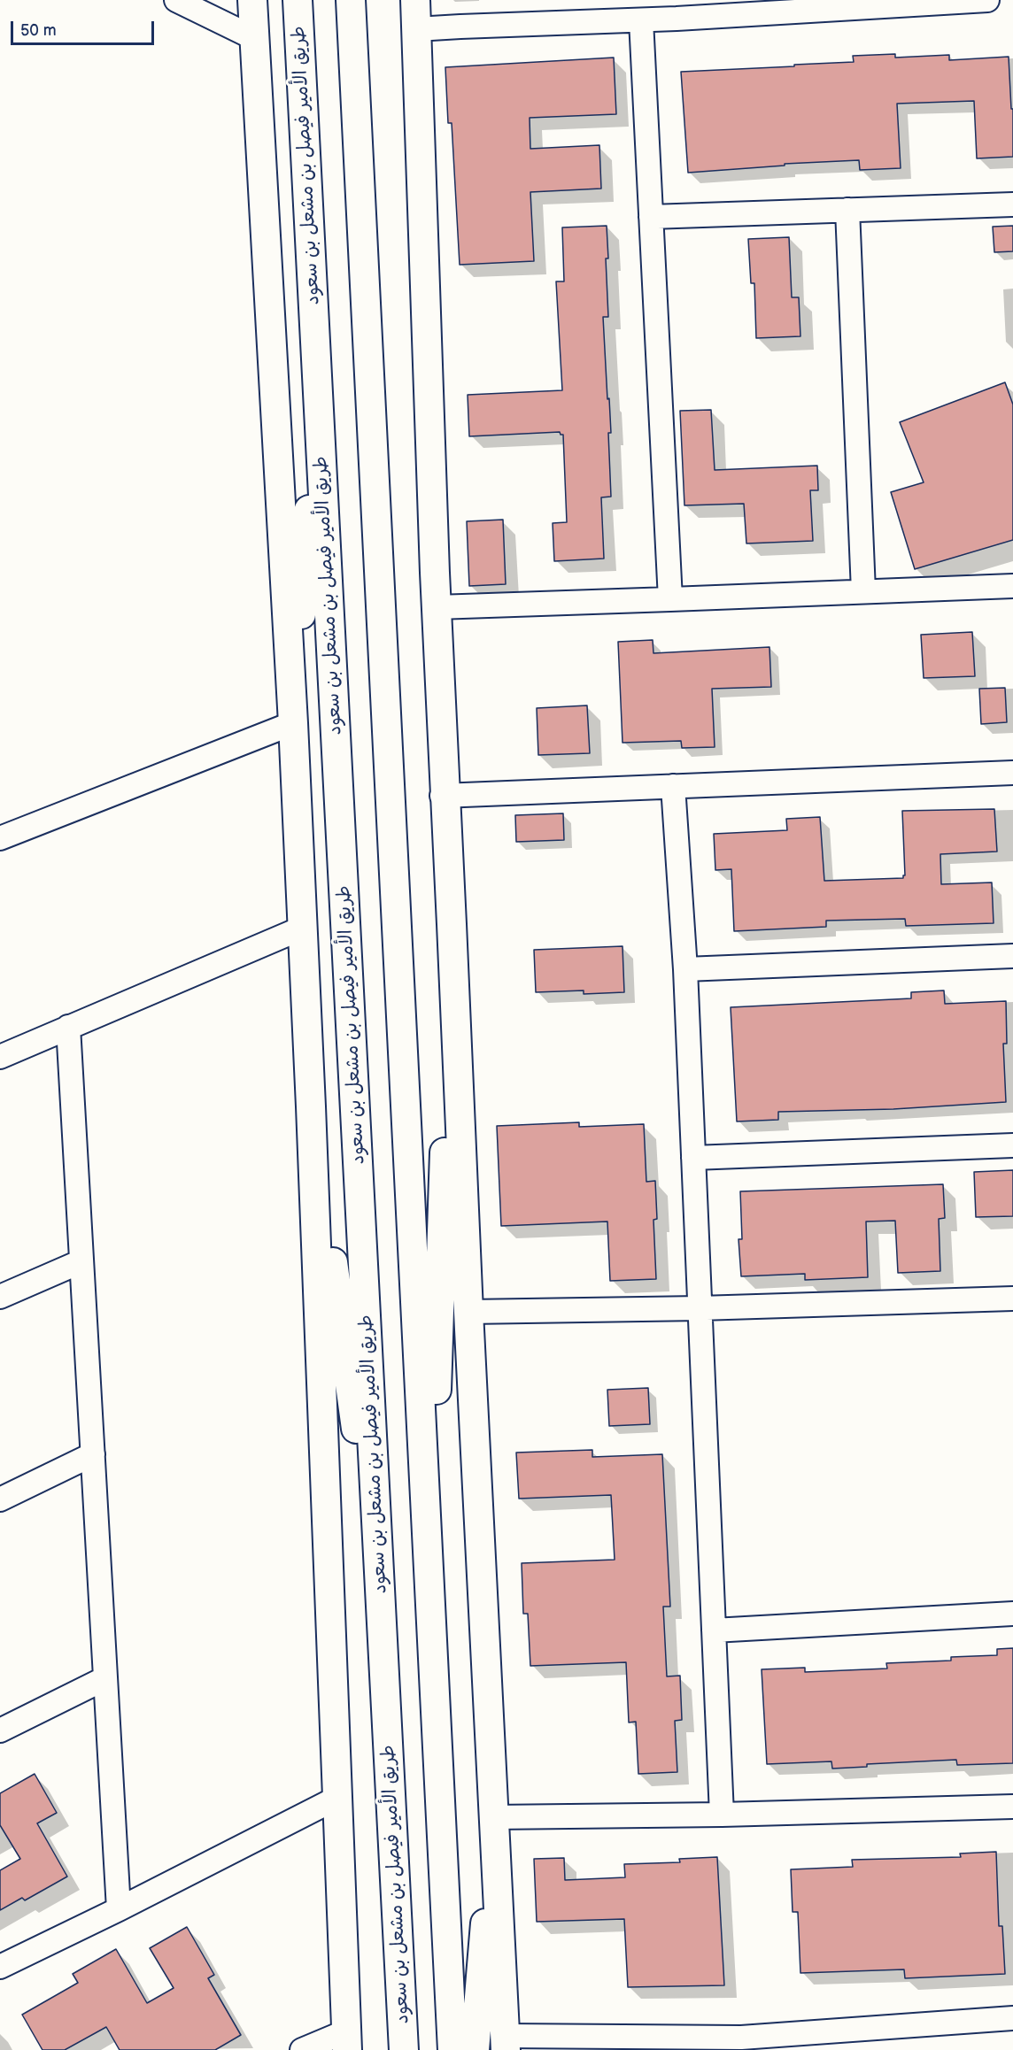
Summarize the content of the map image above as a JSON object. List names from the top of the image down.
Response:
{
  "streets": {
    "main road": ["طريق الأمير فيصل بن مشعل بن سعود"]
  },
  "scale_bar": "50 m"
}
